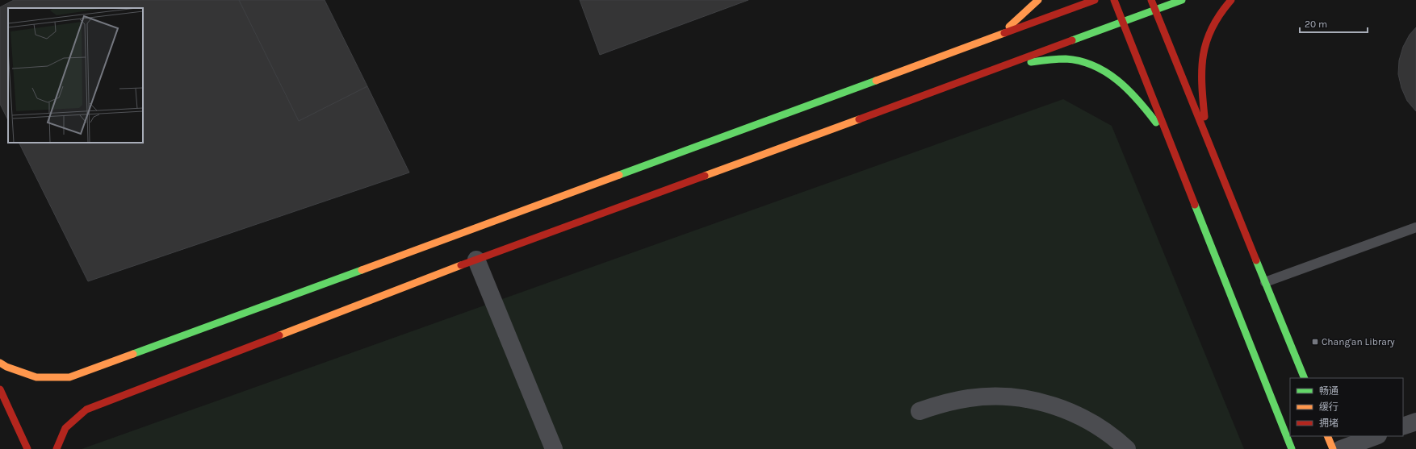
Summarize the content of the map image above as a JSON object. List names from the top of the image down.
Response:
{
  "places": {
    "transit": ["Chang'an Library"]
  },
  "legend": ["畅通", "缓行", "拥堵"],
  "scale_bar": "20 m"
}
